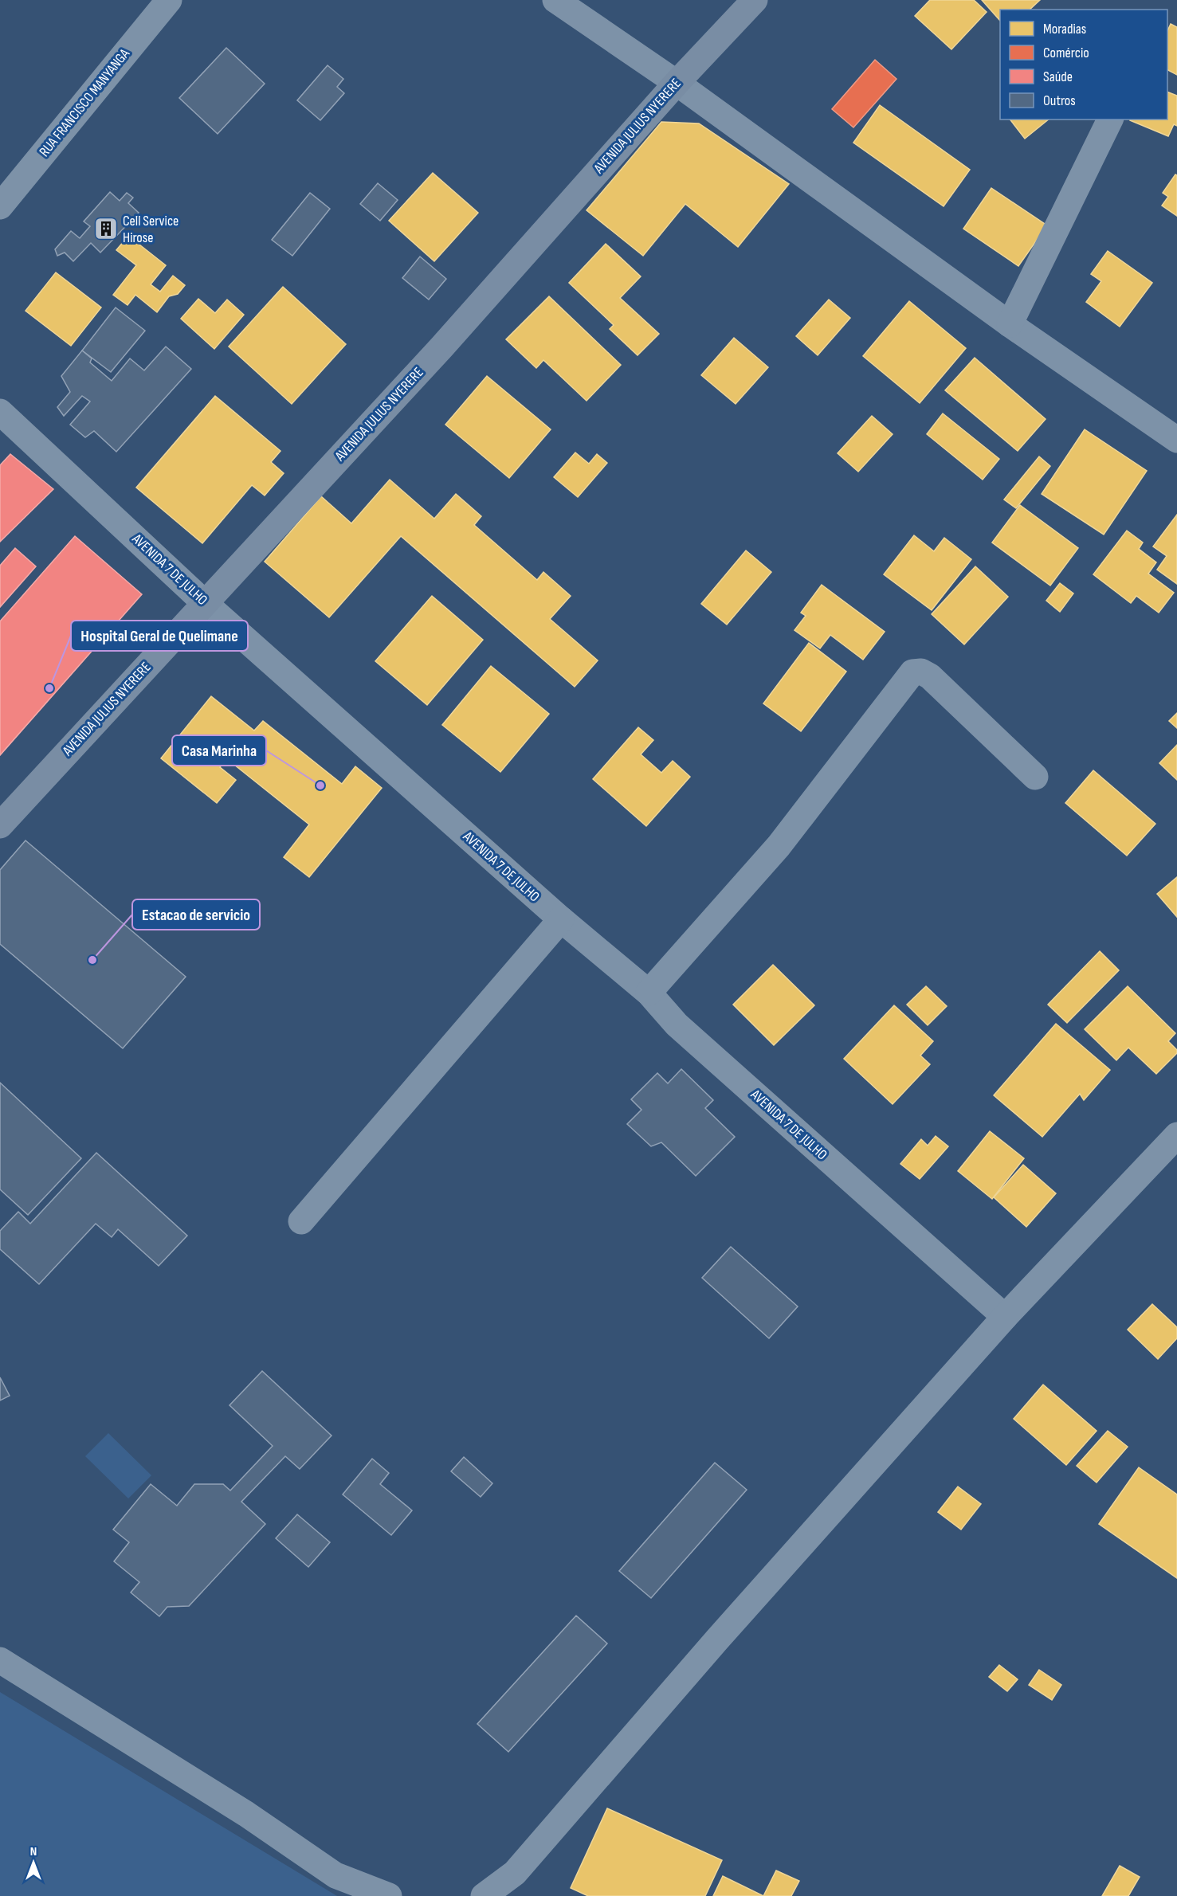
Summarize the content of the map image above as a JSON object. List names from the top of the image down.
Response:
{
  "streets": {
    "street": ["RUA FRANCISCO MANYANGA", "AVENIDA JULIUS NYERERE", "AVENIDA 7 DE JULHO"]
  },
  "crossings": [
    ["AVENIDA JULIUS NYERERE", "AVENIDA 7 DE JULHO"]
  ],
  "places": {
    "building": ["Cell Service Hirose"],
    "other": ["Hospital Geral de Quelimane", "Casa Marinha", "Estacao de servicio"]
  },
  "legend": [
    "Moradias",
    "Comércio",
    "Saúde",
    "Outros"
  ],
  "north": "top"
}
